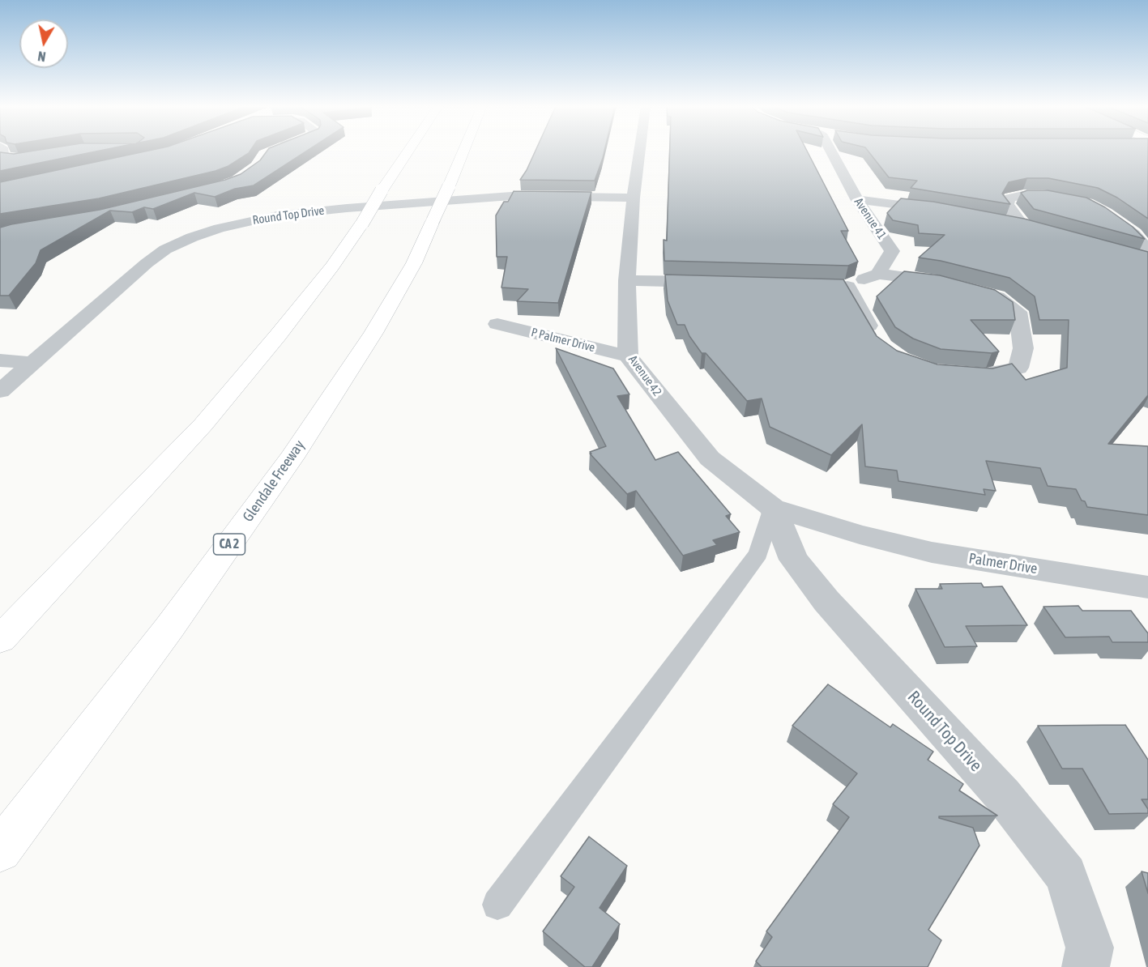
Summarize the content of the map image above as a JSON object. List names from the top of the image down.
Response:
{
  "streets": {
    "main road": ["Glendale Freeway", "CA 2"],
    "street": [
      "Round Top Drive",
      "Avenue 41",
      "P Palmer Drive",
      "Avenue 42",
      "Palmer Drive"
    ]
  },
  "crossings": [
    ["Round Top Drive", "Avenue 42"],
    ["P Palmer Drive", "Avenue 42"],
    ["Avenue 42", "Palmer Drive"]
  ],
  "north": "bottom"
}
